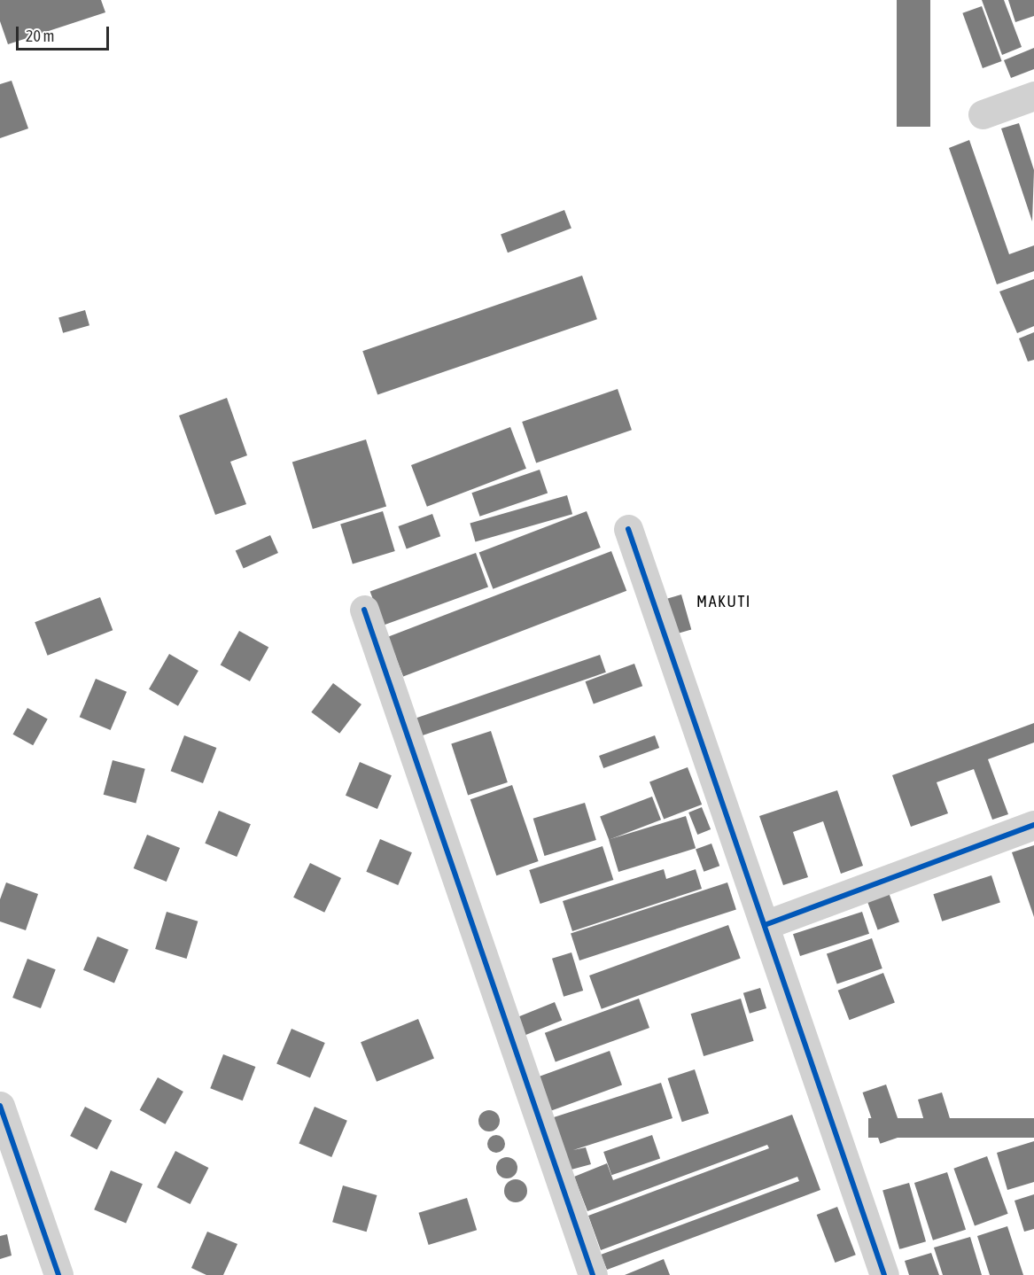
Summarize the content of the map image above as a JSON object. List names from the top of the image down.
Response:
{
  "districts": ["MAKUTI"],
  "scale_bar": "20 m"
}
